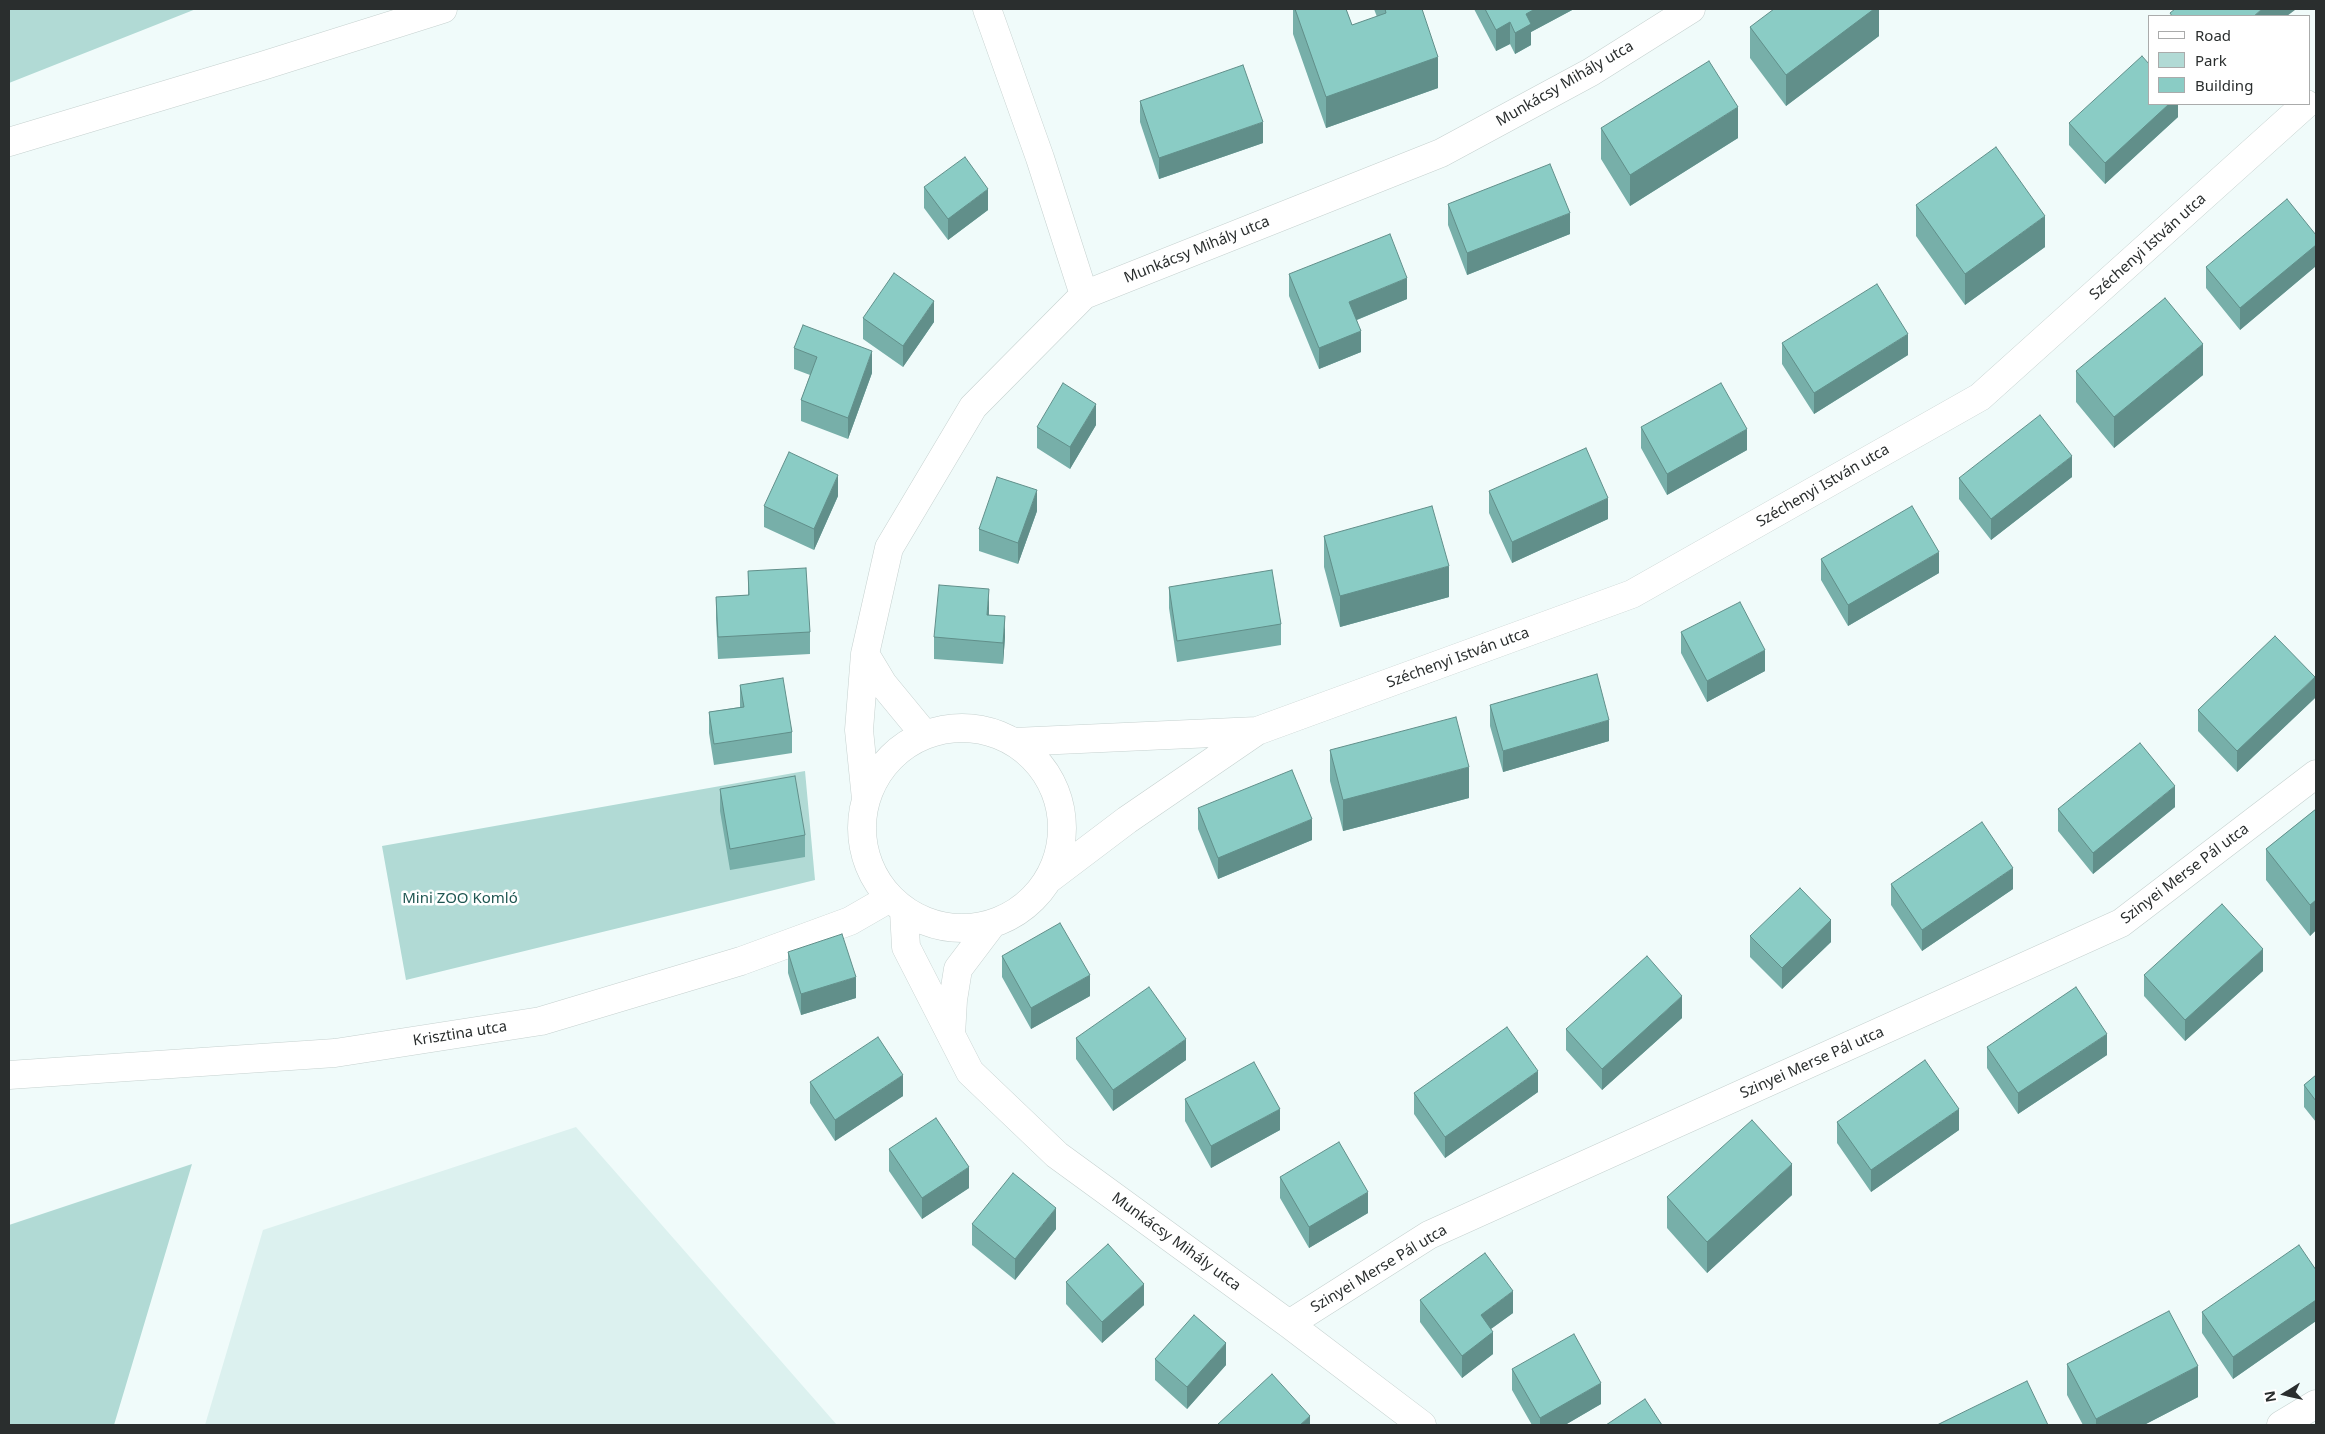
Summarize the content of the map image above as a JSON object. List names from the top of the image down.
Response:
{
  "streets": {
    "street": [
      "Munkácsy Mihály utca",
      "Széchenyi István utca",
      "Szinyei Merse Pál utca",
      "Krisztina utca"
    ]
  },
  "crossings": [
    ["Munkácsy Mihály utca", "Szinyei Merse Pál utca"],
    ["Munkácsy Mihály utca", "Krisztina utca"]
  ],
  "parks": ["Mini ZOO Komló"],
  "legend": ["Road", "Park", "Building"],
  "north": "left"
}
